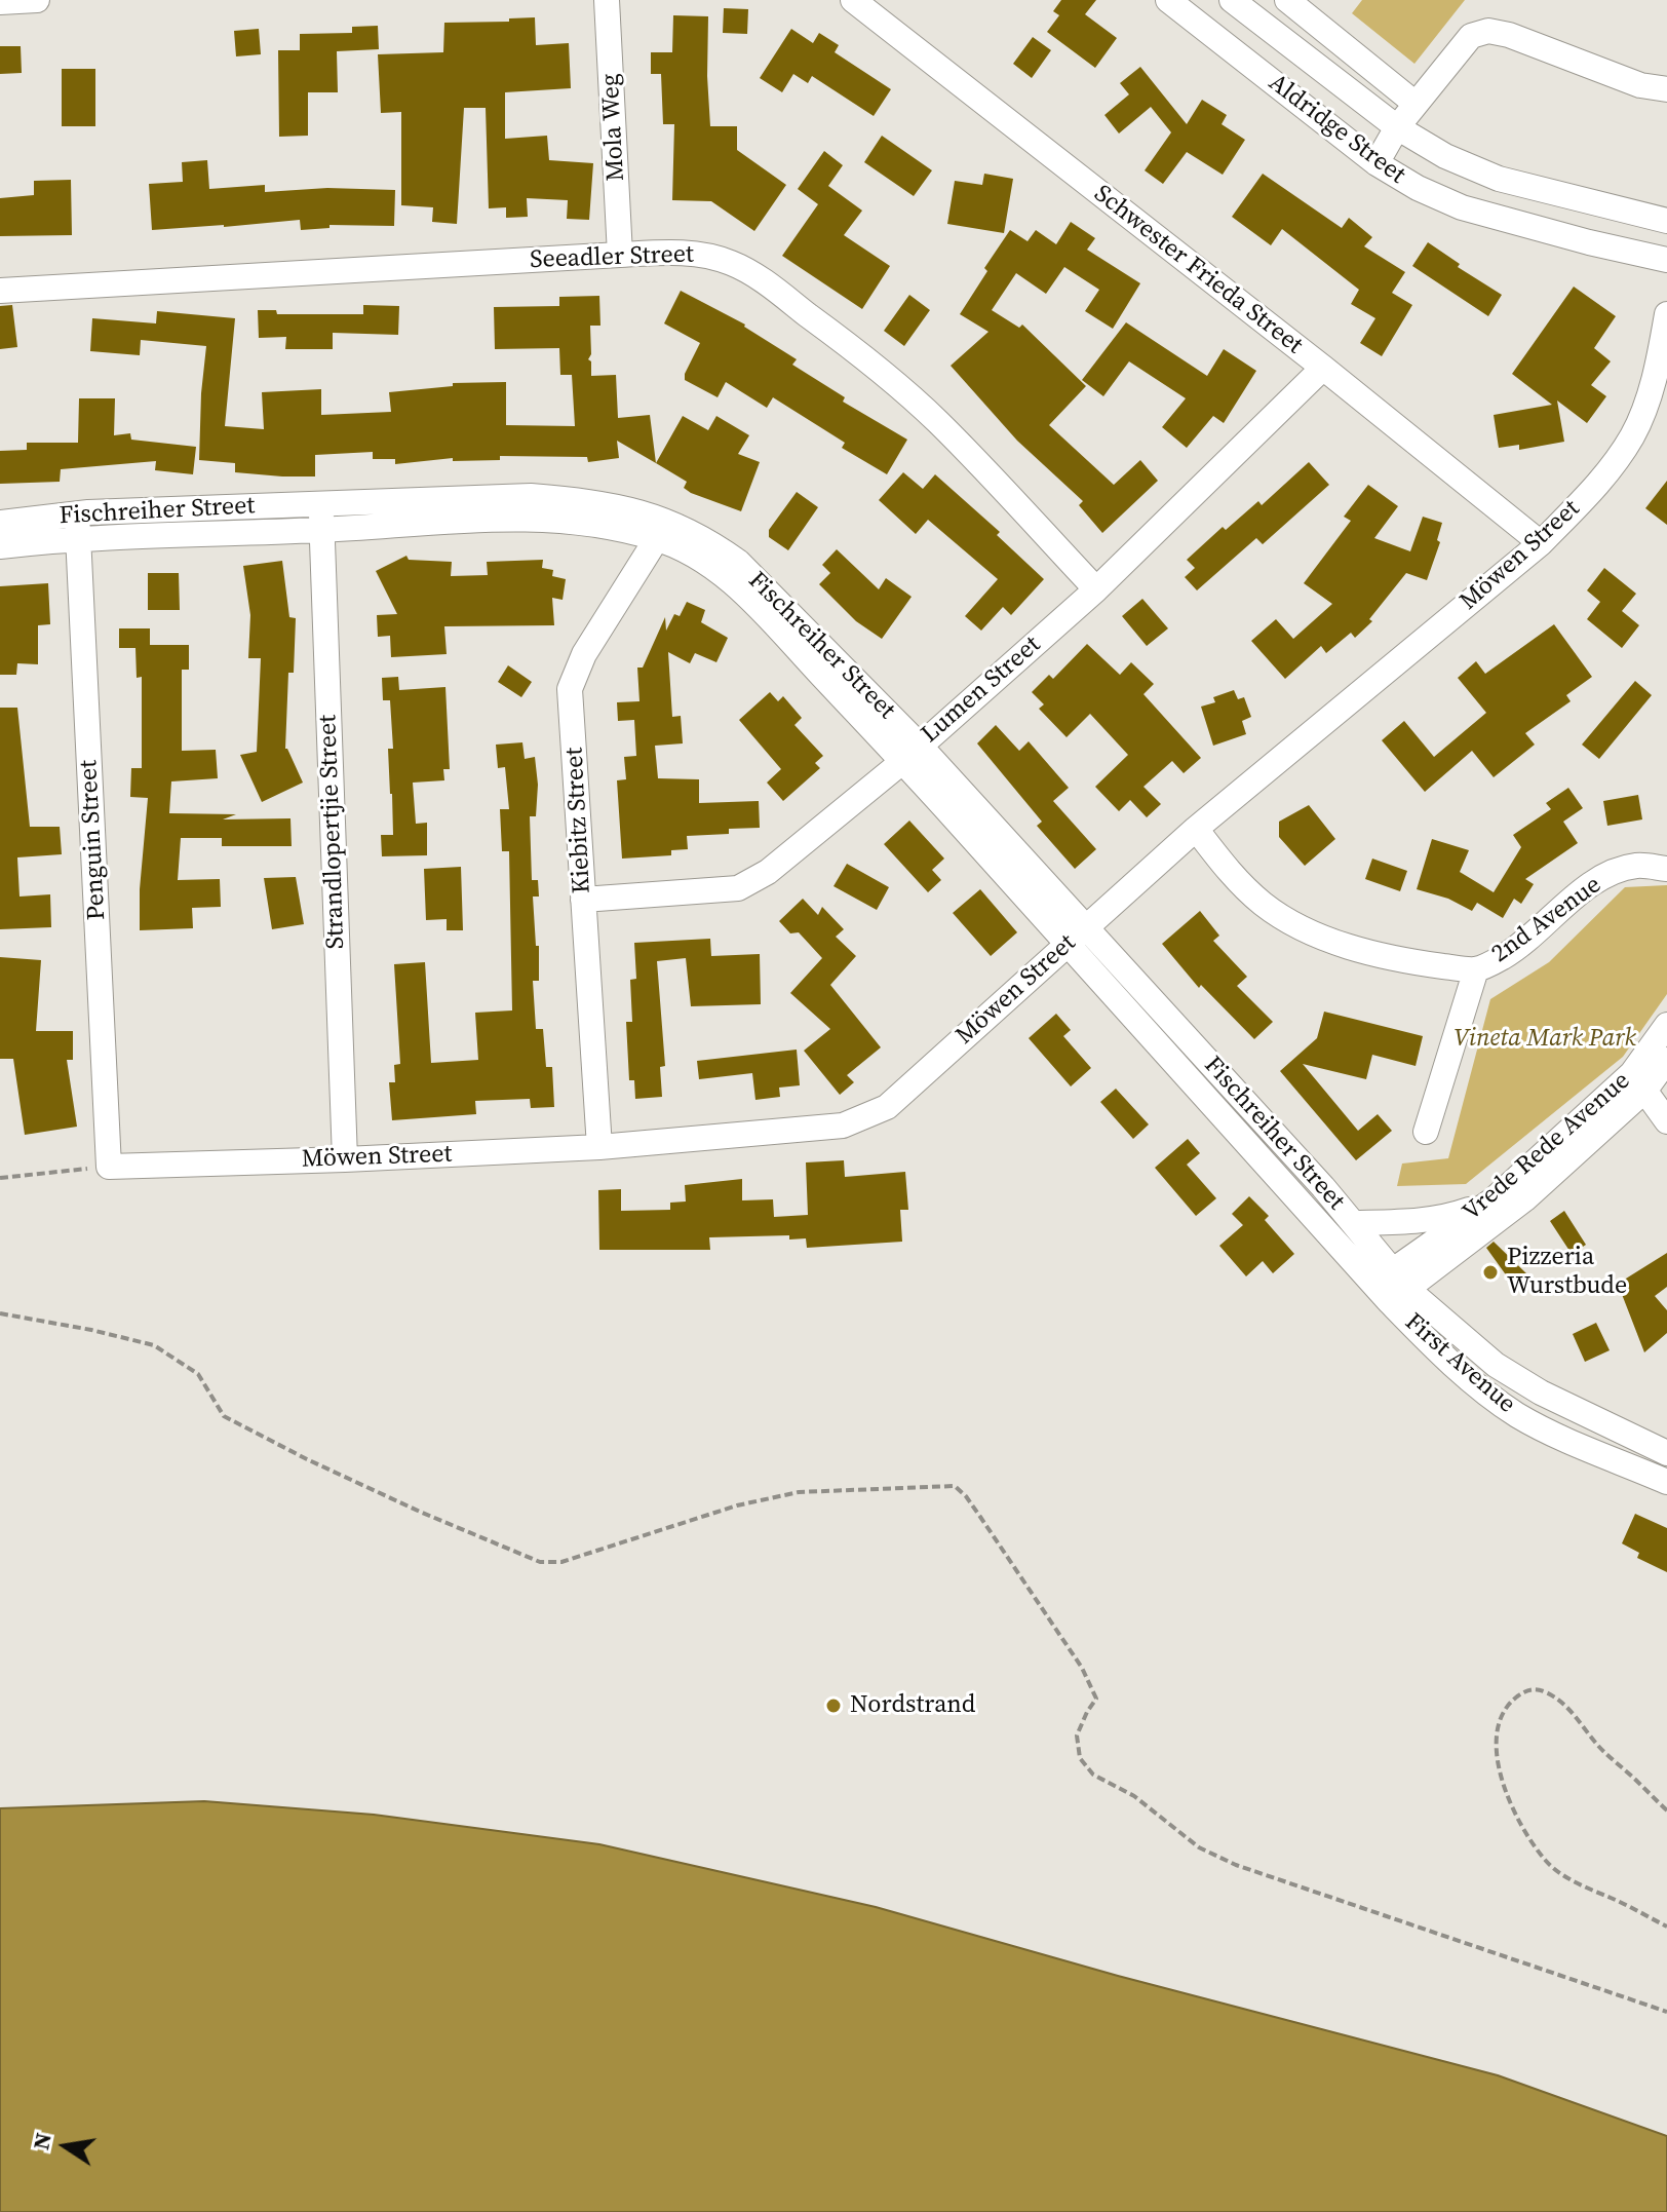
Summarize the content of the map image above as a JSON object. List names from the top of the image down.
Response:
{
  "streets": {
    "street": [
      "Mola Weg",
      "Aldridge Street",
      "Seeadler Street",
      "Schwester Frieda Street",
      "Fischreiher Street",
      "Möwen Street",
      "Lumen Street",
      "Kiebitz Street",
      "Strandlopertjie Street",
      "Penguin Street",
      "2nd Avenue",
      "Vrede Rede Avenue",
      "First Avenue"
    ]
  },
  "crossings": [
    ["Mola Weg", "Seeadler Street"],
    ["Seeadler Street", "Lumen Street"],
    ["Schwester Frieda Street", "Möwen Street"],
    ["Schwester Frieda Street", "Lumen Street"],
    ["Fischreiher Street", "Möwen Street"],
    ["Fischreiher Street", "Lumen Street"],
    ["Fischreiher Street", "Kiebitz Street"],
    ["Fischreiher Street", "Strandlopertjie Street"],
    ["Fischreiher Street", "Penguin Street"],
    ["Fischreiher Street", "Vrede Rede Avenue"],
    ["Fischreiher Street", "First Avenue"],
    ["Möwen Street", "Kiebitz Street"],
    ["Möwen Street", "Strandlopertjie Street"],
    ["Möwen Street", "Penguin Street"],
    ["Möwen Street", "2nd Avenue"],
    ["Lumen Street", "Kiebitz Street"],
    ["Vrede Rede Avenue", "First Avenue"]
  ],
  "parks": ["Vineta Mark Park"],
  "places": ["Pizzeria Wurstbude", "Nordstrand"],
  "north": "left"
}
